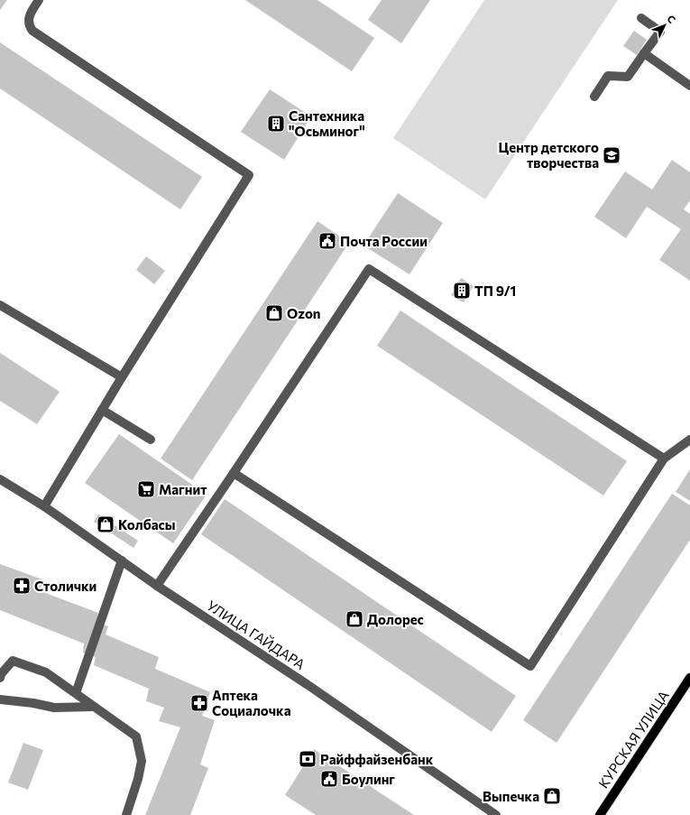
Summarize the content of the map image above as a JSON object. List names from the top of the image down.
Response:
{
  "streets": {
    "main road": ["КУРСКАЯ УЛИЦА"],
    "street": ["УЛИЦА ГАЙДАРА"]
  },
  "places": {
    "building": ["Сантехника \"Осьминог\"", "ТП 9/1"],
    "school or university": ["Центр детского творчества"],
    "public building": ["Почта России", "Боулинг"],
    "shop": [
      "Ozon",
      "Колбасы",
      "Долорес",
      "Выпечка"
    ],
    "supermarket": ["Магнит"],
    "pharmacy": ["Столички", "Аптека Социалочка"],
    "bank": ["Райффайзенбанк"]
  },
  "north": "top right"
}
